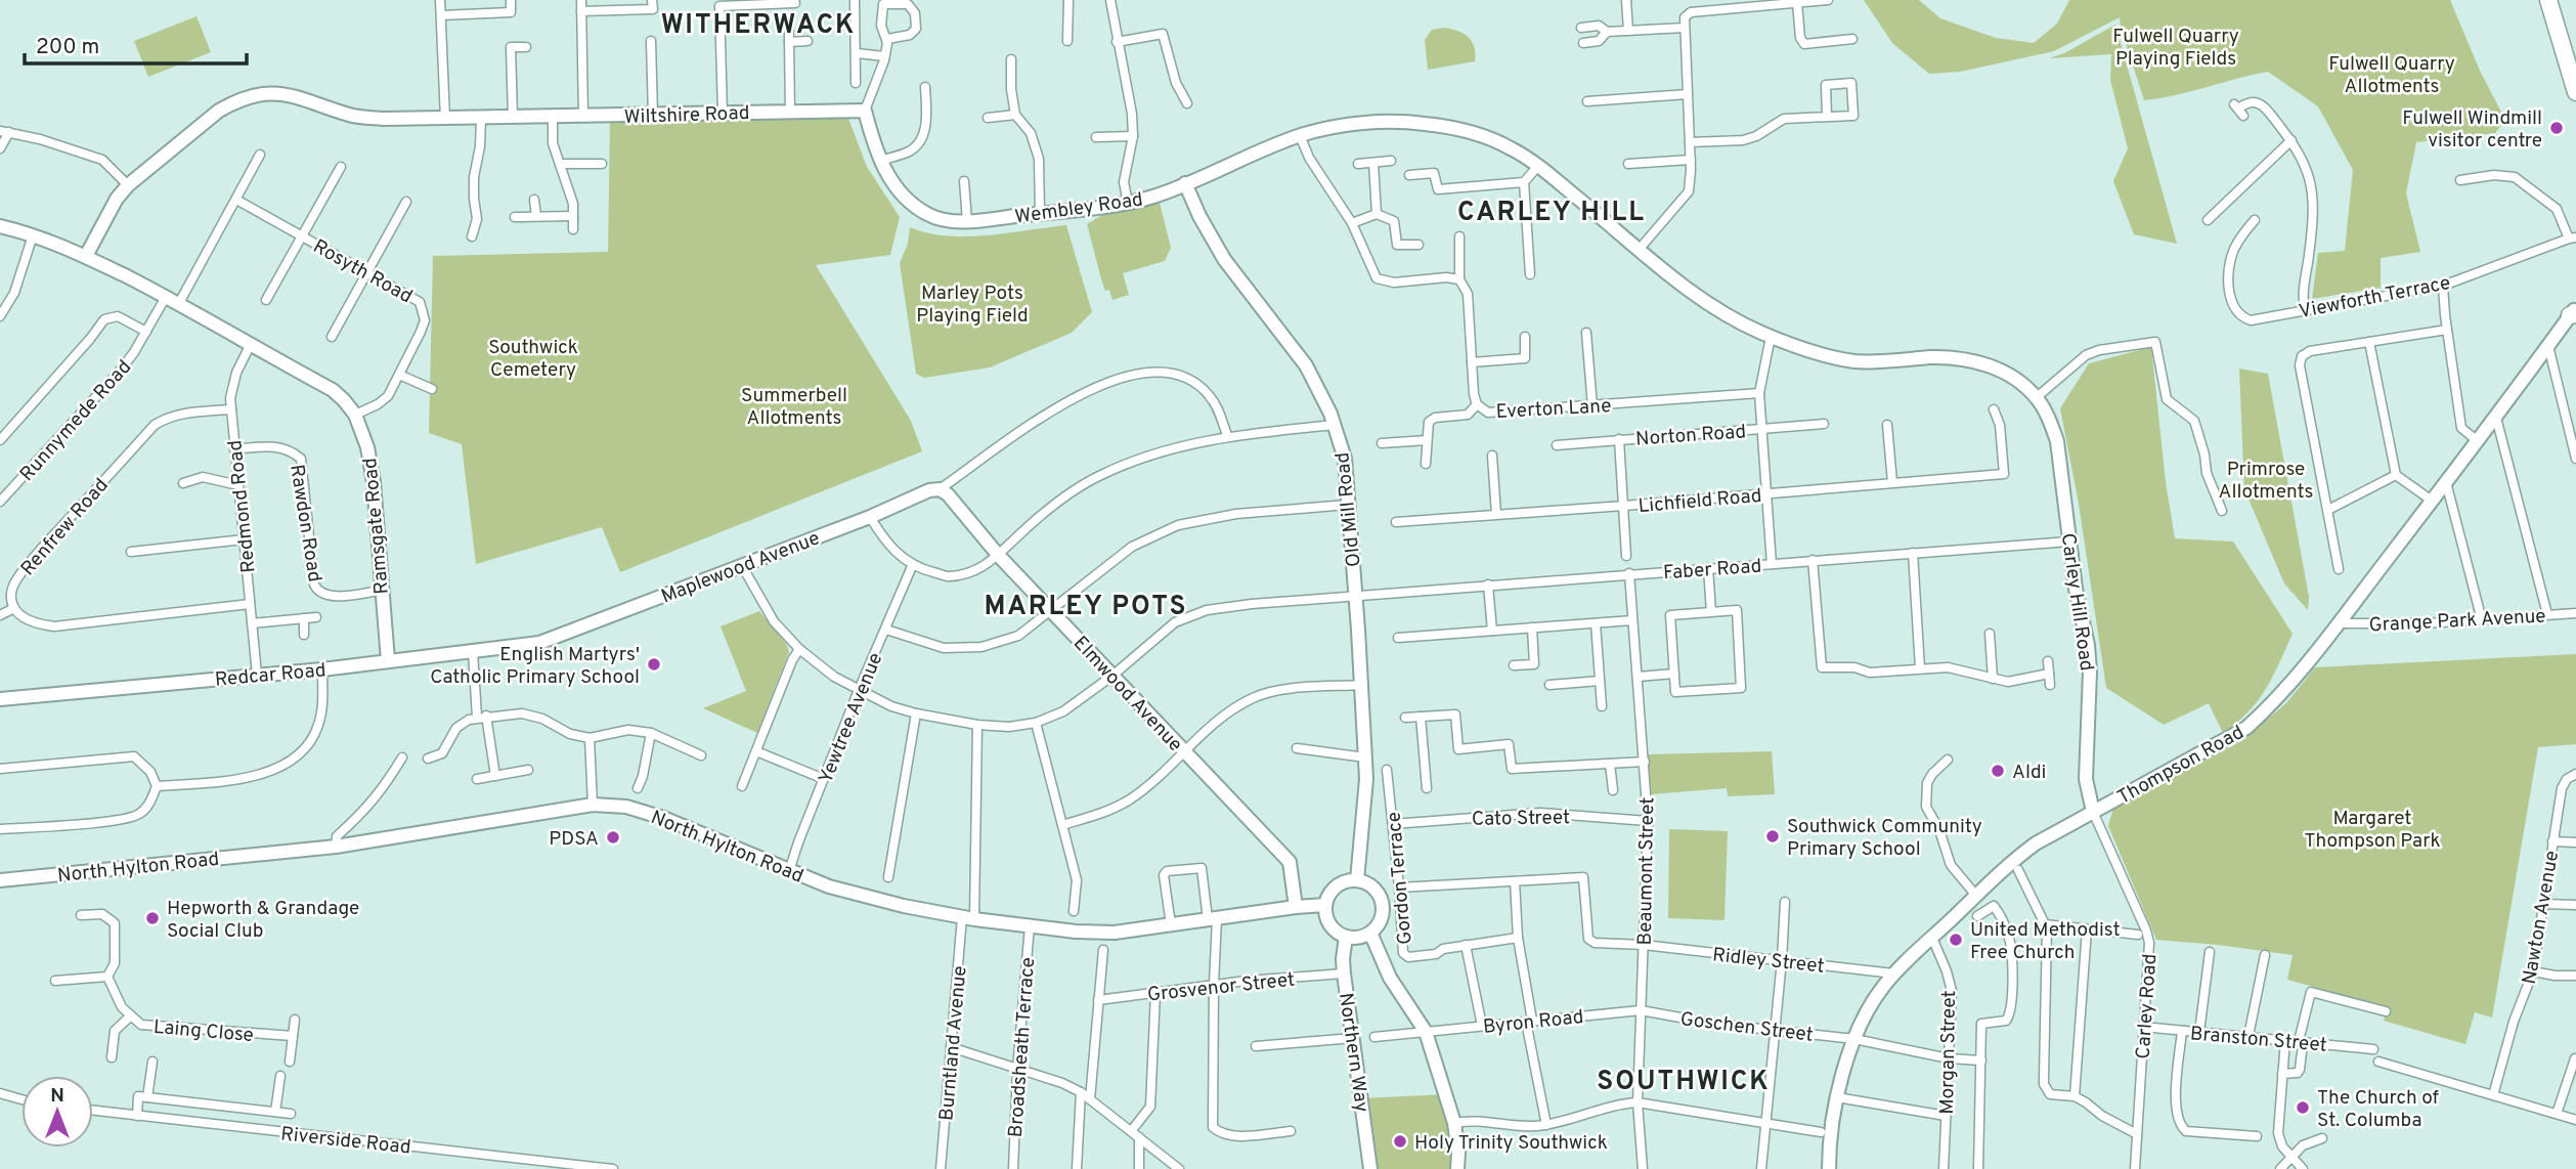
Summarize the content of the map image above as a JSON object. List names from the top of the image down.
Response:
{
  "streets": {
    "street": [
      "Wiltshire Road",
      "Wembley Road",
      "Rosyth Road",
      "Viewforth Terrace",
      "Everton Lane",
      "Runnymede Road",
      "Norton Road",
      "Lichfield Road",
      "Redmond Road",
      "Old Mill Road",
      "Rawdon Road",
      "Renfrew Road",
      "Ramsgate Road",
      "Maplewood Avenue",
      "Faber Road",
      "Carley Hill Road",
      "Grange Park Avenue",
      "Redcar Road",
      "Elmwood Avenue",
      "Yewtree Avenue",
      "Thompson Road",
      "Cato Street",
      "North Hylton Road",
      "Beaumont Street",
      "Gordon Terrace",
      "Nawton Avenue",
      "Ridley Street",
      "Grosvenor Street",
      "Carley Road",
      "Byron Road",
      "Goschen Street",
      "Laing Close",
      "Branston Street",
      "Burntland Avenue",
      "Broadsheath Terrace",
      "Northern Way",
      "Morgan Street",
      "Riverside Road"
    ]
  },
  "crossings": [
    ["Wiltshire Road", "Wembley Road"],
    ["Wiltshire Road", "Ramsgate Road"],
    ["Wembley Road", "Old Mill Road"],
    ["Wembley Road", "Carley Hill Road"],
    ["Rosyth Road", "Ramsgate Road"],
    ["Runnymede Road", "Ramsgate Road"],
    ["Redmond Road", "Rawdon Road"],
    ["Redmond Road", "Renfrew Road"],
    ["Redmond Road", "Ramsgate Road"],
    ["Redmond Road", "Redcar Road"],
    ["Old Mill Road", "Faber Road"],
    ["Old Mill Road", "North Hylton Road"],
    ["Old Mill Road", "Northern Way"],
    ["Rawdon Road", "Ramsgate Road"],
    ["Ramsgate Road", "Redcar Road"],
    ["Maplewood Avenue", "Redcar Road"],
    ["Maplewood Avenue", "Elmwood Avenue"],
    ["Faber Road", "Carley Hill Road"],
    ["Faber Road", "Elmwood Avenue"],
    ["Faber Road", "Beaumont Street"],
    ["Carley Hill Road", "Thompson Road"],
    ["Carley Hill Road", "Carley Road"],
    ["Grange Park Avenue", "Thompson Road"],
    ["Elmwood Avenue", "North Hylton Road"],
    ["Yewtree Avenue", "North Hylton Road"],
    ["Thompson Road", "Ridley Street"],
    ["Thompson Road", "Carley Road"],
    ["Thompson Road", "Goschen Street"],
    ["Thompson Road", "Morgan Street"],
    ["Cato Street", "Beaumont Street"],
    ["Cato Street", "Gordon Terrace"],
    ["North Hylton Road", "Burntland Avenue"],
    ["North Hylton Road", "Broadsheath Terrace"],
    ["North Hylton Road", "Northern Way"],
    ["Beaumont Street", "Ridley Street"],
    ["Beaumont Street", "Byron Road"],
    ["Beaumont Street", "Goschen Street"],
    ["Grosvenor Street", "Northern Way"],
    ["Carley Road", "Branston Street"],
    ["Byron Road", "Goschen Street"],
    ["Goschen Street", "Morgan Street"]
  ],
  "districts": [
    "WITHERWACK",
    "CARLEY HILL",
    "MARLEY POTS",
    "SOUTHWICK"
  ],
  "parks": [
    "Fulwell Quarry Playing Fields",
    "Fulwell Quarry Allotments",
    "Marley Pots Playing Field",
    "Southwick Cemetery",
    "Summerbell Allotments",
    "Primrose Allotments",
    "Margaret Thompson Park"
  ],
  "places": [
    "Fulwell Windmill visitor centre",
    "English Martyrs' Catholic Primary School",
    "Aldi",
    "Southwick Community Primary School",
    "PDSA",
    "Hepworth & Grandage Social Club",
    "United Methodist Free Church",
    "The Church of St. Columba",
    "Holy Trinity Southwick"
  ],
  "scale_bar": "200 m",
  "north": "top"
}
